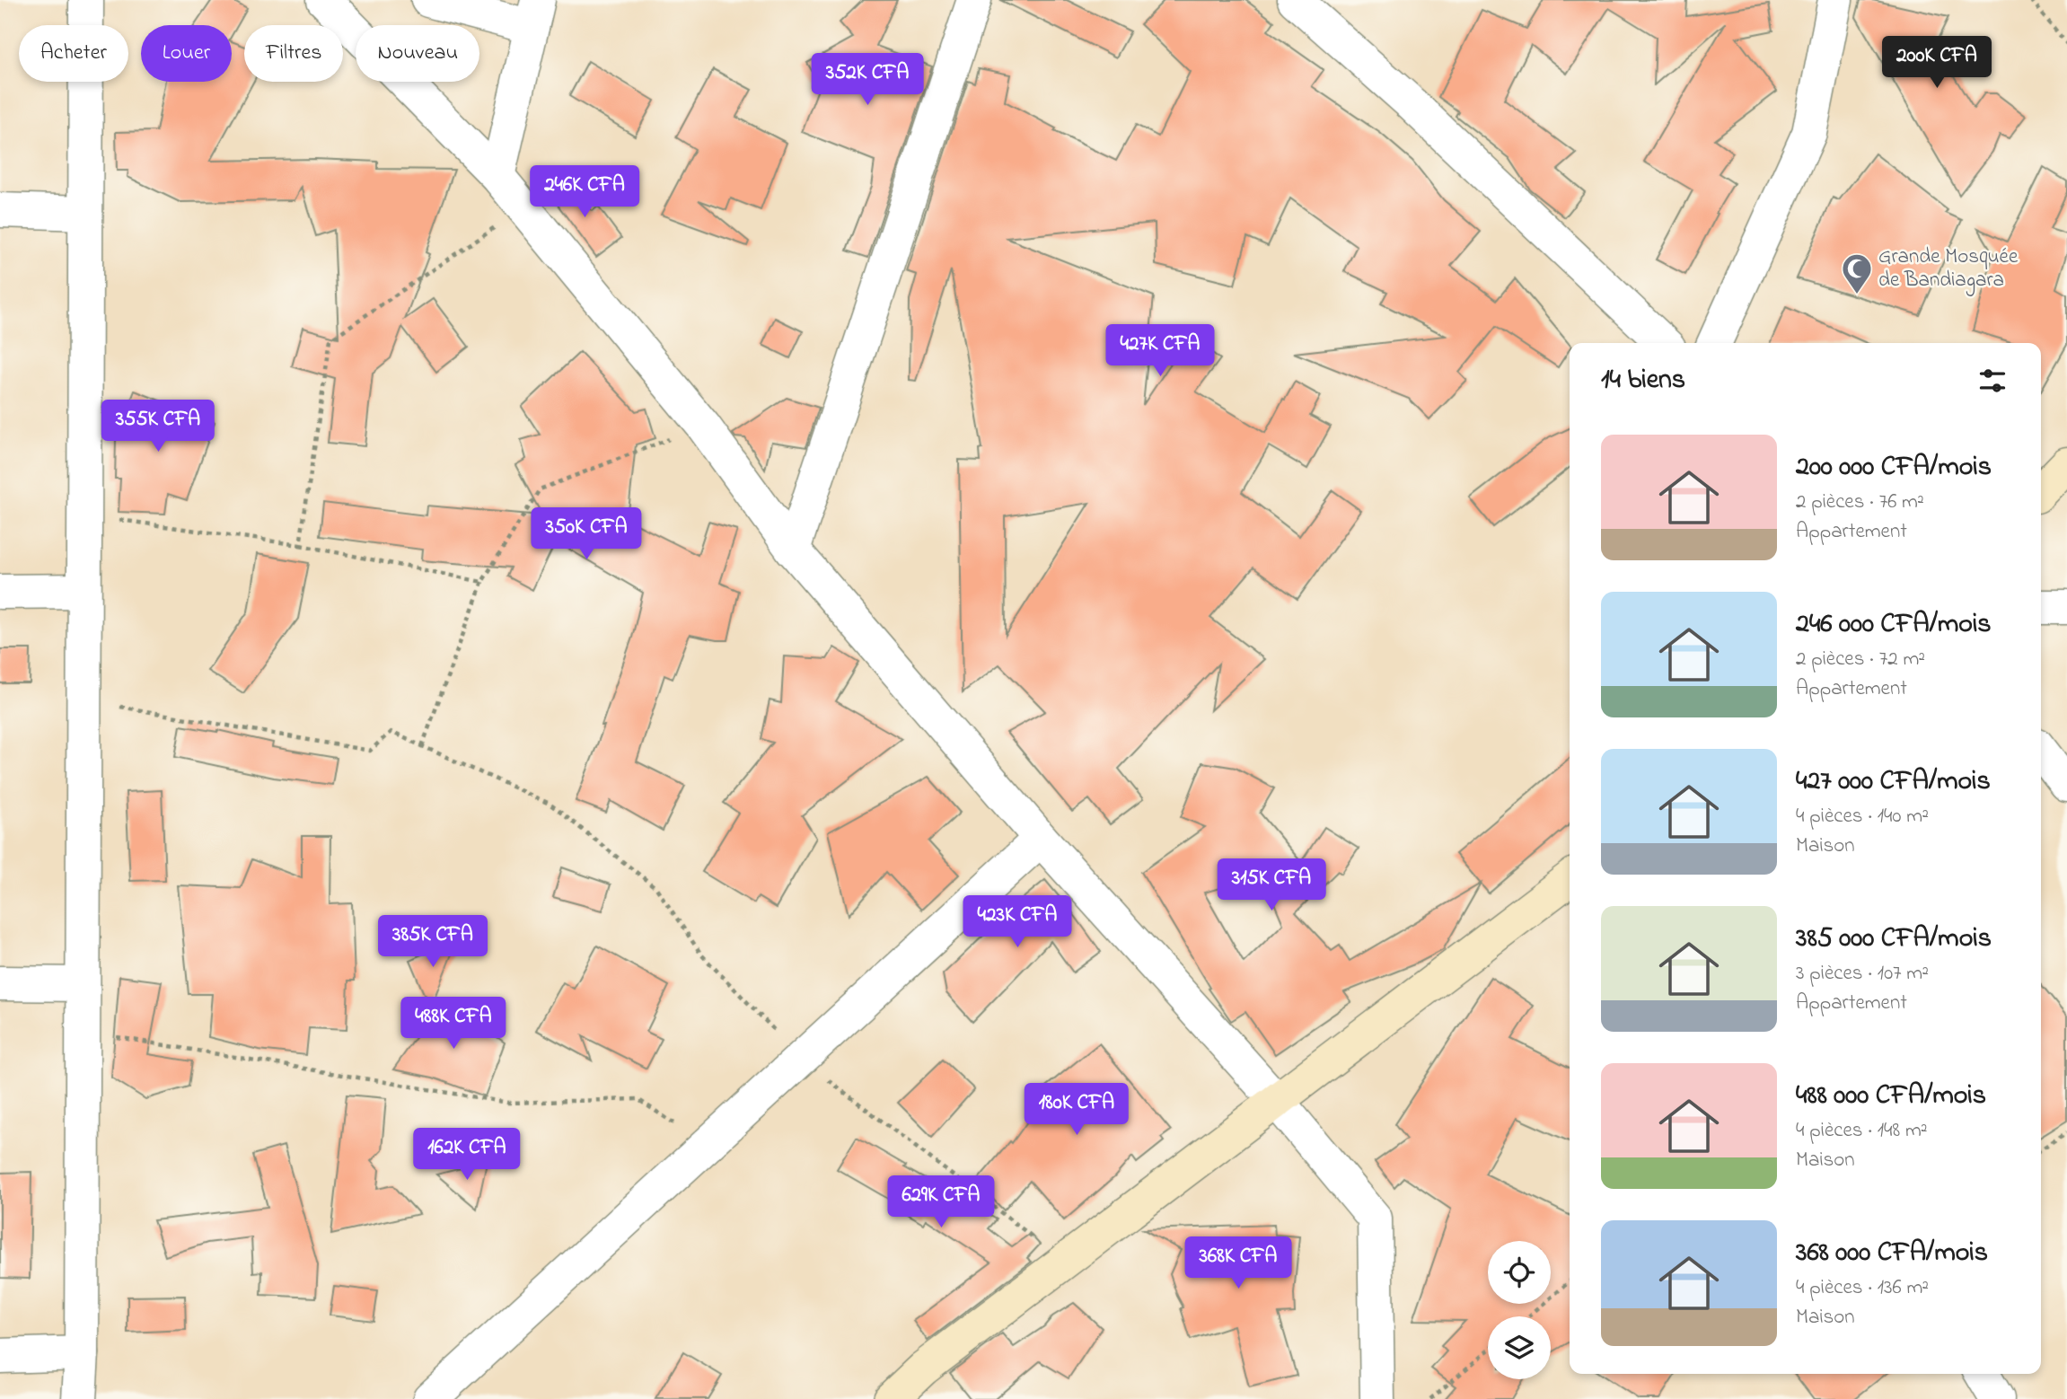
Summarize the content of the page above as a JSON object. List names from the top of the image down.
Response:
{
  "places": {
    "mosque": ["Grande Mosquée de Bandiagara"]
  },
  "page": {
    "chip": [
      "Acheter",
      "Louer",
      "Filtres",
      "Nouveau"
    ],
    "price": [
      "200K CFA",
      "352K CFA",
      "246K CFA",
      "427K CFA",
      "355K CFA",
      "350K CFA",
      "315K CFA",
      "423K CFA",
      "385K CFA",
      "488K CFA",
      "180K CFA",
      "162K CFA",
      "629K CFA",
      "368K CFA"
    ],
    "heading": "14 biens",
    "list": [
      {
        "name": "200 000 CFA/mois",
        "note": "2 pièces · 76 m² · Appartement"
      },
      {
        "name": "246 000 CFA/mois",
        "note": "2 pièces · 72 m² · Appartement"
      },
      {
        "name": "427 000 CFA/mois",
        "note": "4 pièces · 140 m² · Maison"
      },
      {
        "name": "385 000 CFA/mois",
        "note": "3 pièces · 107 m² · Appartement"
      },
      {
        "name": "488 000 CFA/mois",
        "note": "4 pièces · 148 m² · Maison"
      },
      {
        "name": "368 000 CFA/mois",
        "note": "4 pièces · 136 m² · Maison"
      }
    ]
  }
}
